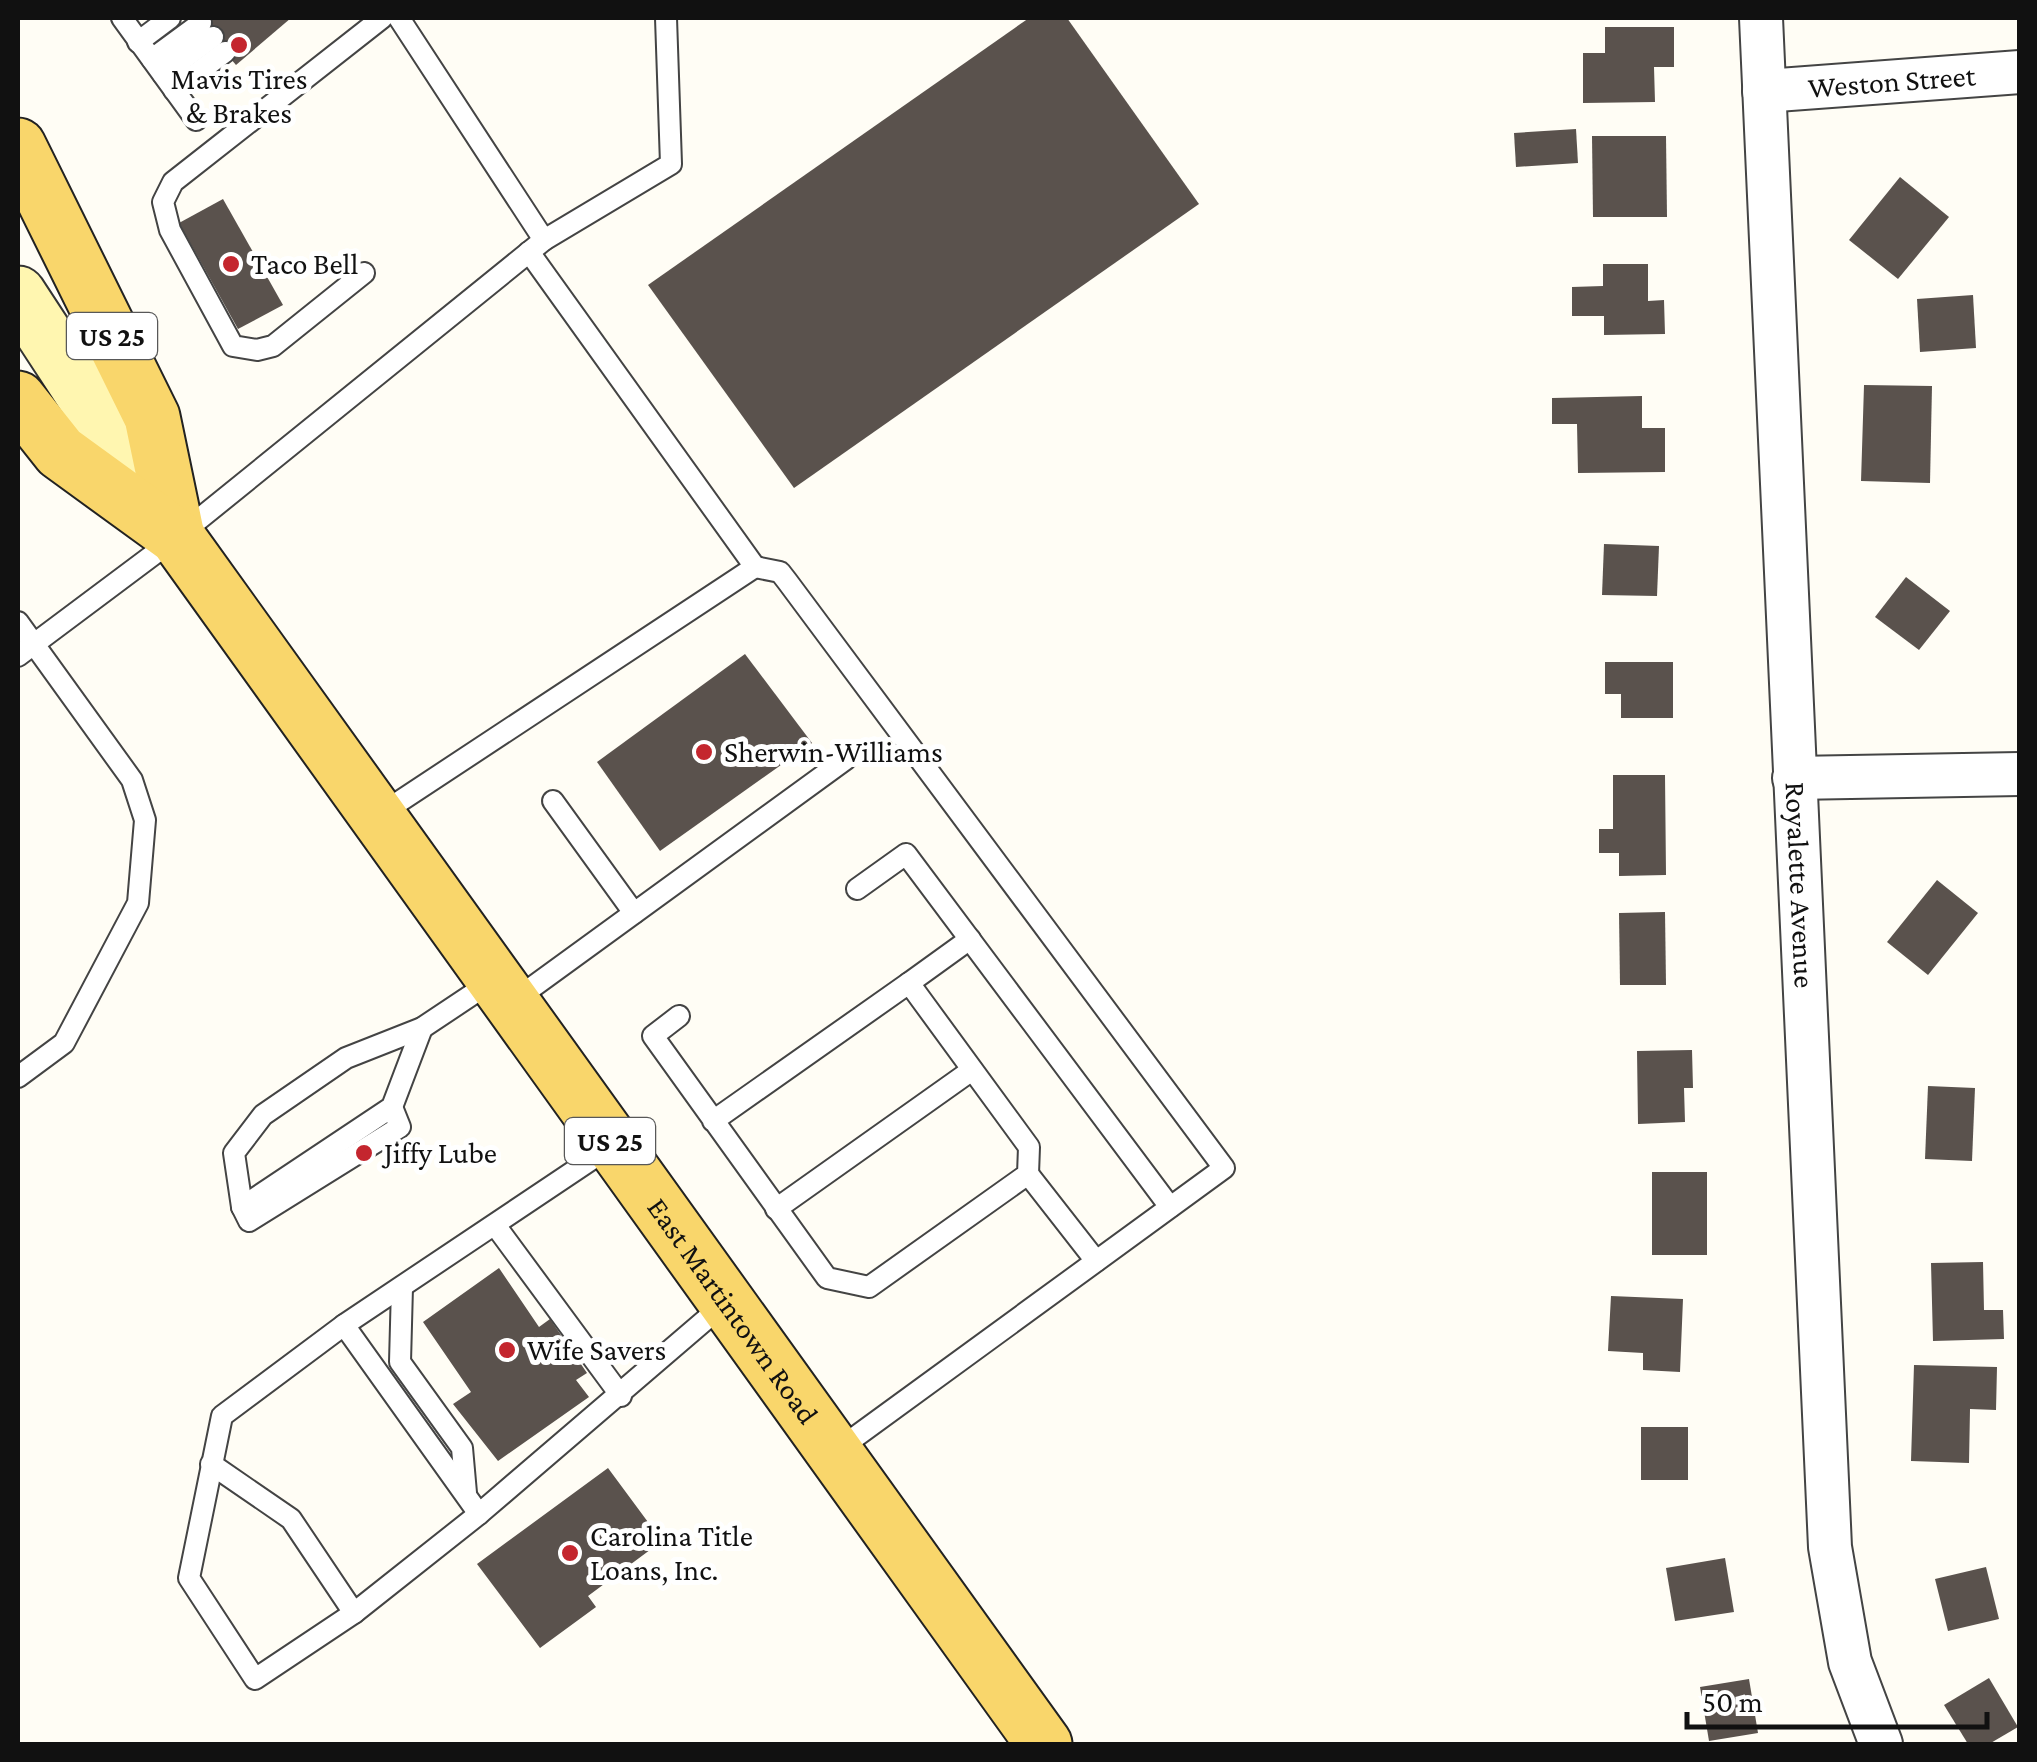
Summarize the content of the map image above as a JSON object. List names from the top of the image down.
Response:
{
  "streets": {
    "main road": ["US 25", "East Martintown Road"],
    "street": ["Weston Street", "Royalette Avenue"]
  },
  "crossings": [
    ["Weston Street", "Royalette Avenue"],
    ["US 25", "East Martintown Road"]
  ],
  "places": [
    "Mavis Tires & Brakes",
    "Taco Bell",
    "Sherwin-Williams",
    "Jiffy Lube",
    "Wife Savers",
    "Carolina Title Loans, Inc."
  ],
  "scale_bar": "50 m"
}
